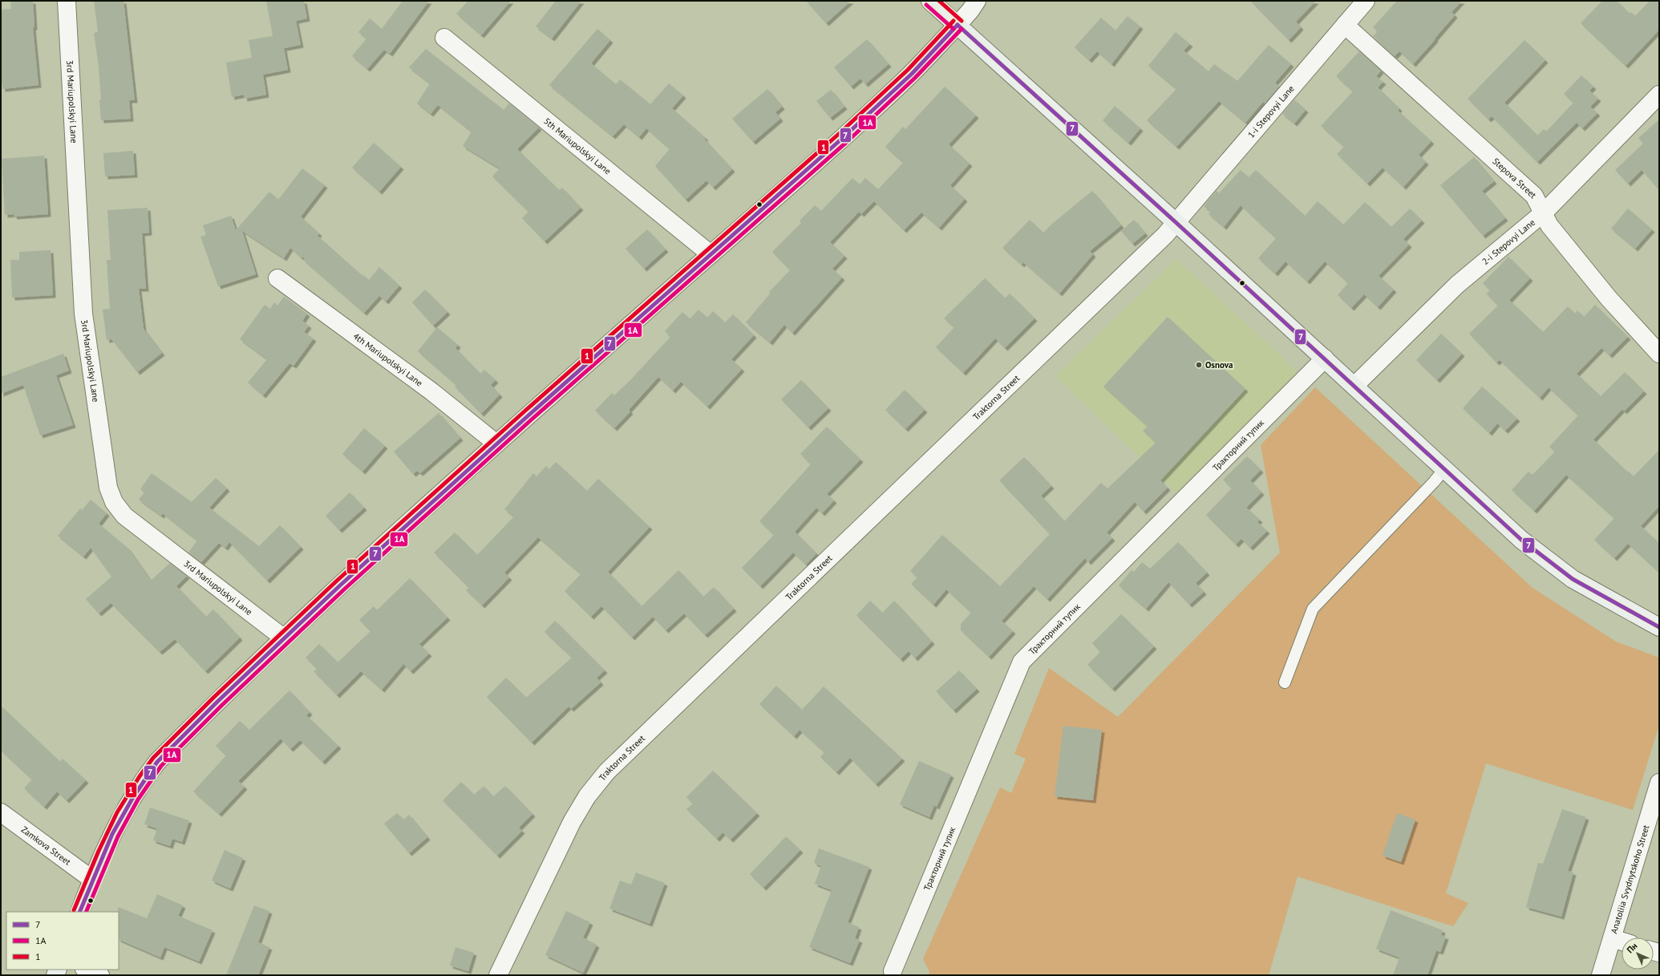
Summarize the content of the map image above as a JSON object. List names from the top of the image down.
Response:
{
  "streets": {
    "street": [
      "3rd Mariupolskyi Lane",
      "1-i Stepovyi Lane",
      "5th Mariupolskyi Lane",
      "Stepova Street",
      "2-i Stepovyi Lane",
      "4th Mariupolskyi Lane",
      "Traktorna Street",
      "Тракторний тупик",
      "Zamkova Street",
      "Anatoliia Svydnytskoho Street"
    ]
  },
  "crossings": [
    ["1-i Stepovyi Lane", "Stepova Street"],
    ["1-i Stepovyi Lane", "Traktorna Street"],
    ["Stepova Street", "2-i Stepovyi Lane"]
  ],
  "places": ["Osnova"],
  "lines": ["transit line 1", "transit line 1А", "transit line 7"],
  "legend": ["7", "1А", "1"],
  "north": "top left"
}
